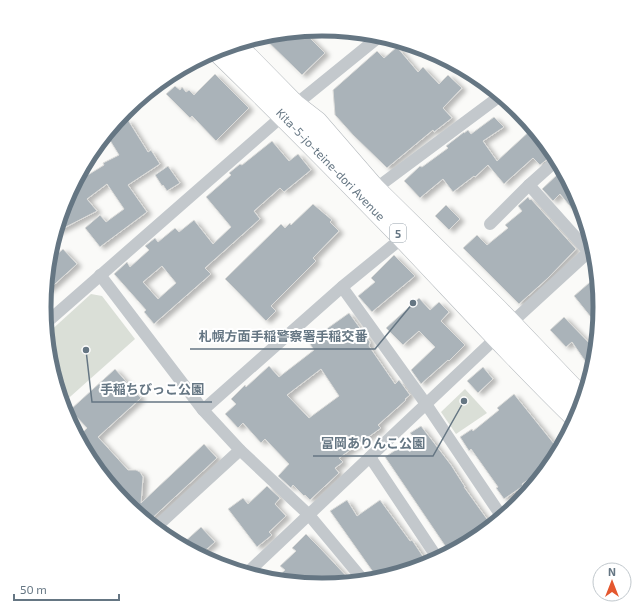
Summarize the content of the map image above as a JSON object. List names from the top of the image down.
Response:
{
  "streets": {
    "highway": ["Kita-5-jo-teine-dori Avenue", "5"]
  },
  "places": ["札幌方面手稲警察署手稲交番", "手稲ちびっこ公園", "富岡ありんこ公園"],
  "scale_bar": "50 m",
  "north": "top"
}
